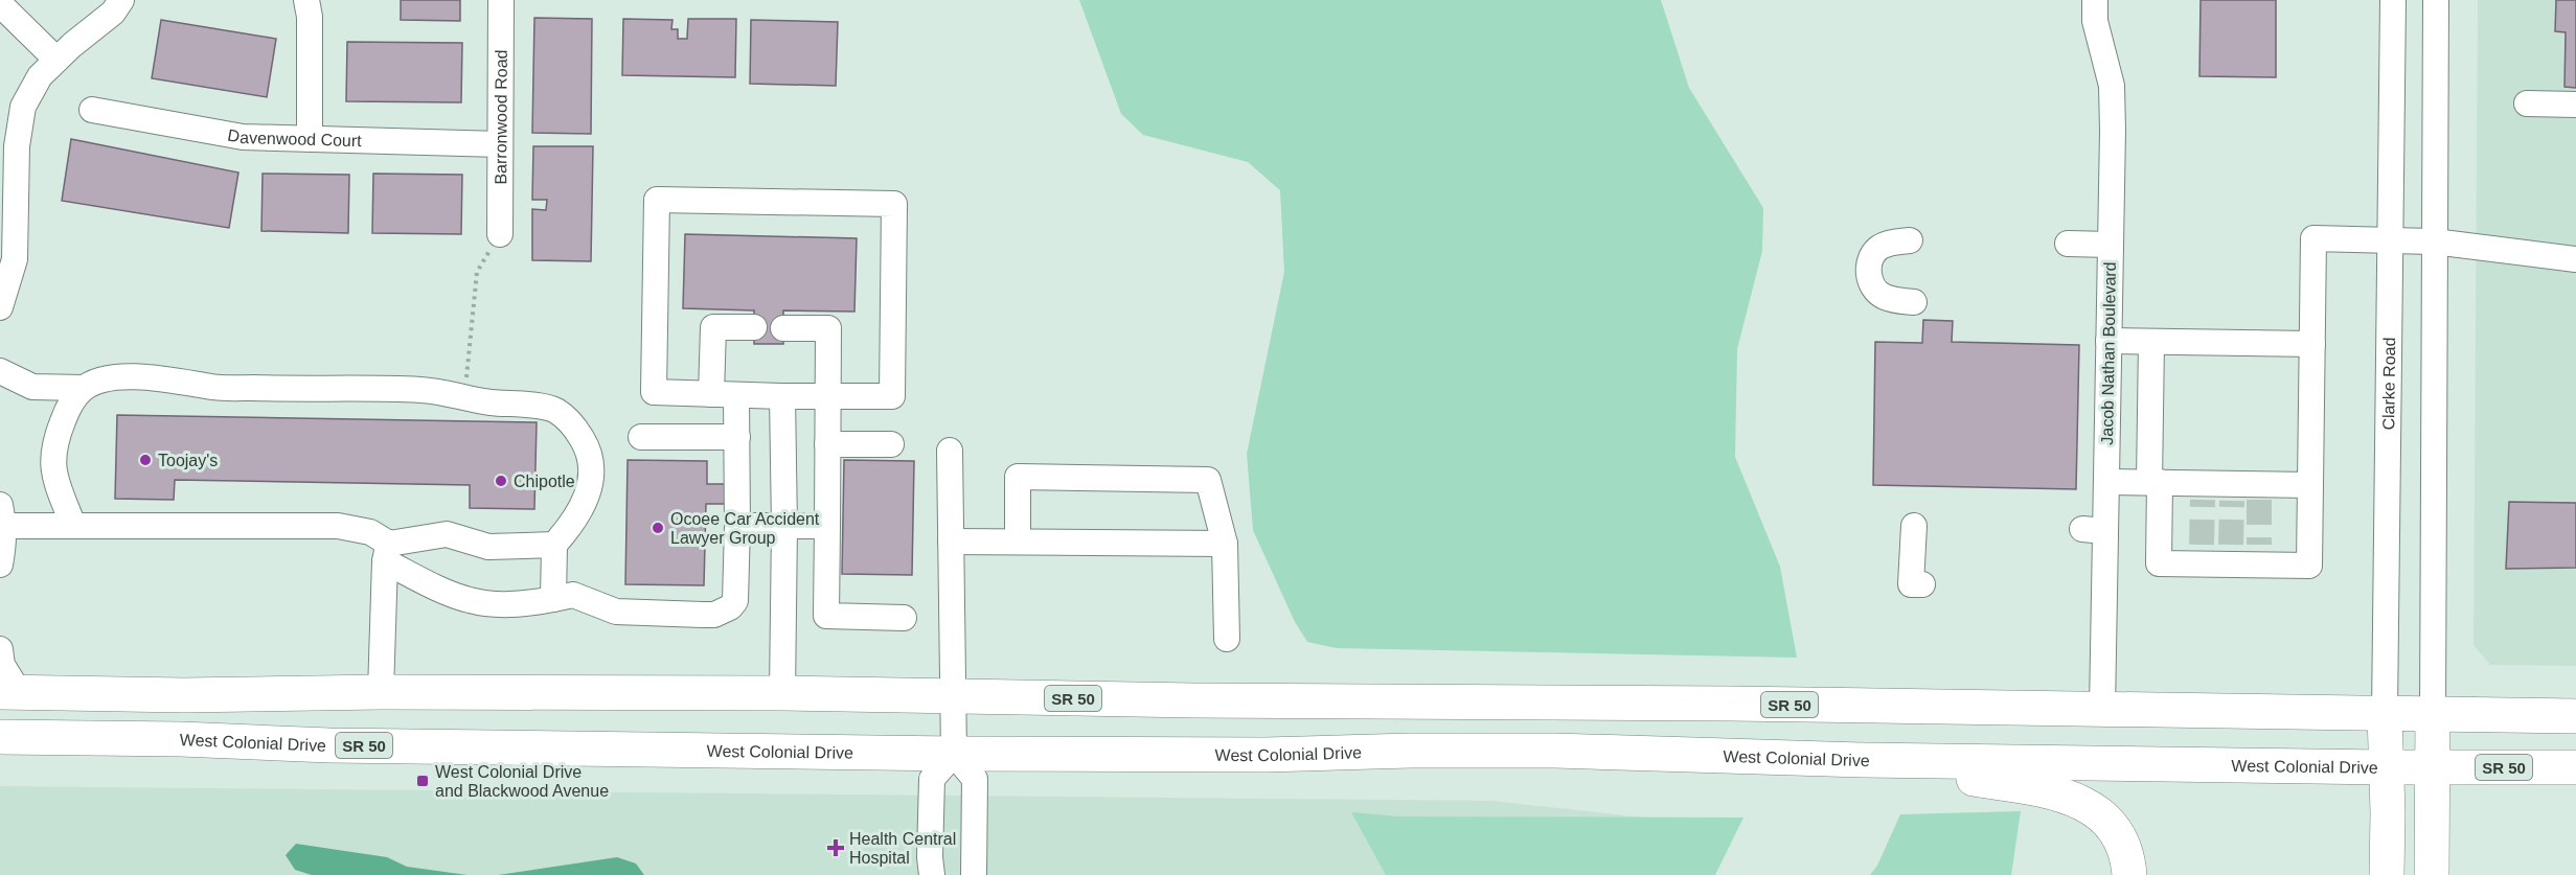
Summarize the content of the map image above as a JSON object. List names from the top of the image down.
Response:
{
  "streets": {
    "highway": ["Clarke Road", "SR 50", "West Colonial Drive"],
    "street": ["Barronwood Road", "Davenwood Court", "Jacob Nathan Boulevard"]
  },
  "crossings": [
    ["Barronwood Road", "Davenwood Court"],
    ["Jacob Nathan Boulevard", "SR 50"],
    ["Clarke Road", "SR 50"],
    ["Clarke Road", "West Colonial Drive"]
  ],
  "places": {
    "other": ["Toojay's", "Chipotle", "Ocoee Car Accident Lawyer Group"],
    "transit": ["West Colonial Drive and Blackwood Avenue"],
    "health": ["Health Central Hospital"]
  }
}
